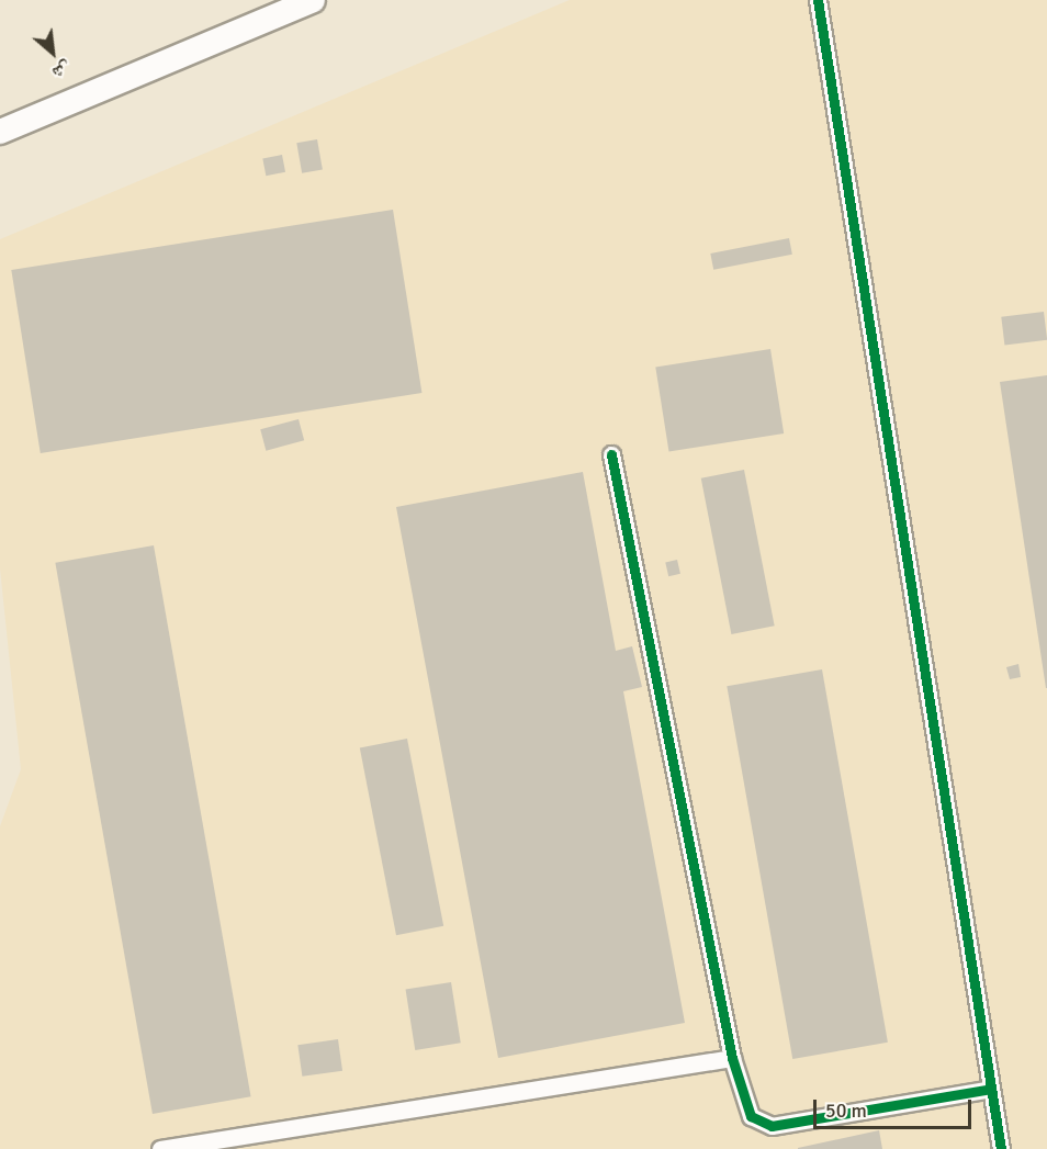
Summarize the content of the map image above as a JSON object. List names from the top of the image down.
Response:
{
  "scale_bar": "50 m",
  "north": "bottom right"
}
